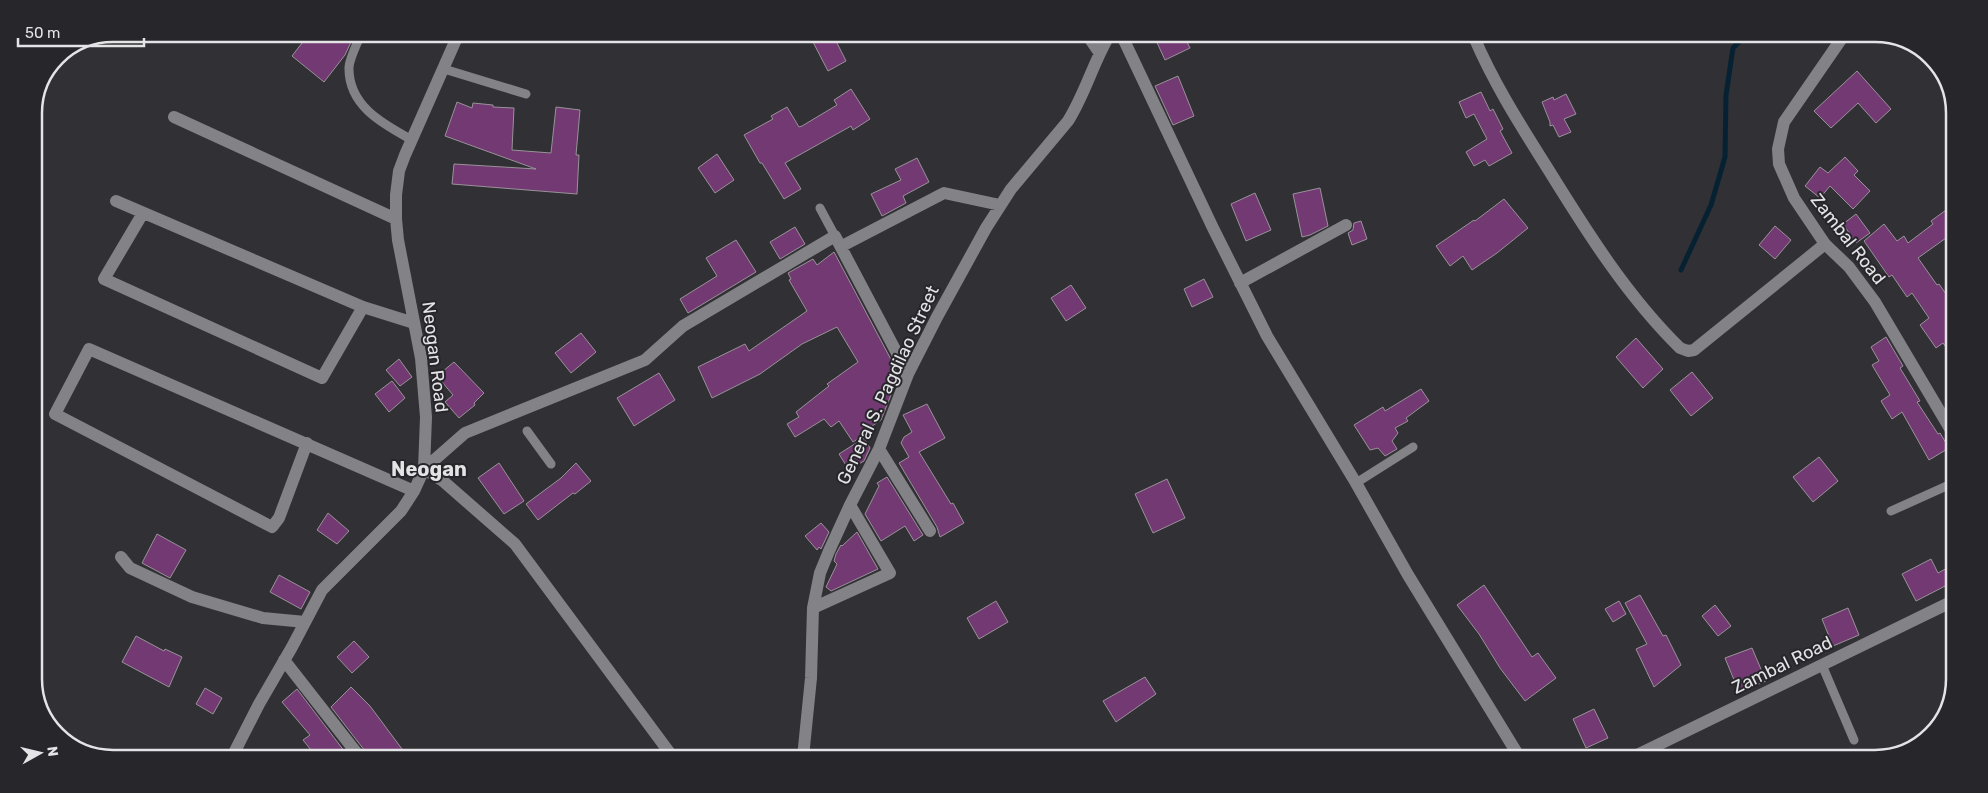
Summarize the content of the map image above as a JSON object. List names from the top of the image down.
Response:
{
  "streets": {
    "street": ["Zambal Road", "Neogan Road", "General S. Pagdilao Street"]
  },
  "districts": ["Neogan"],
  "scale_bar": "50 m",
  "north": "right"
}
